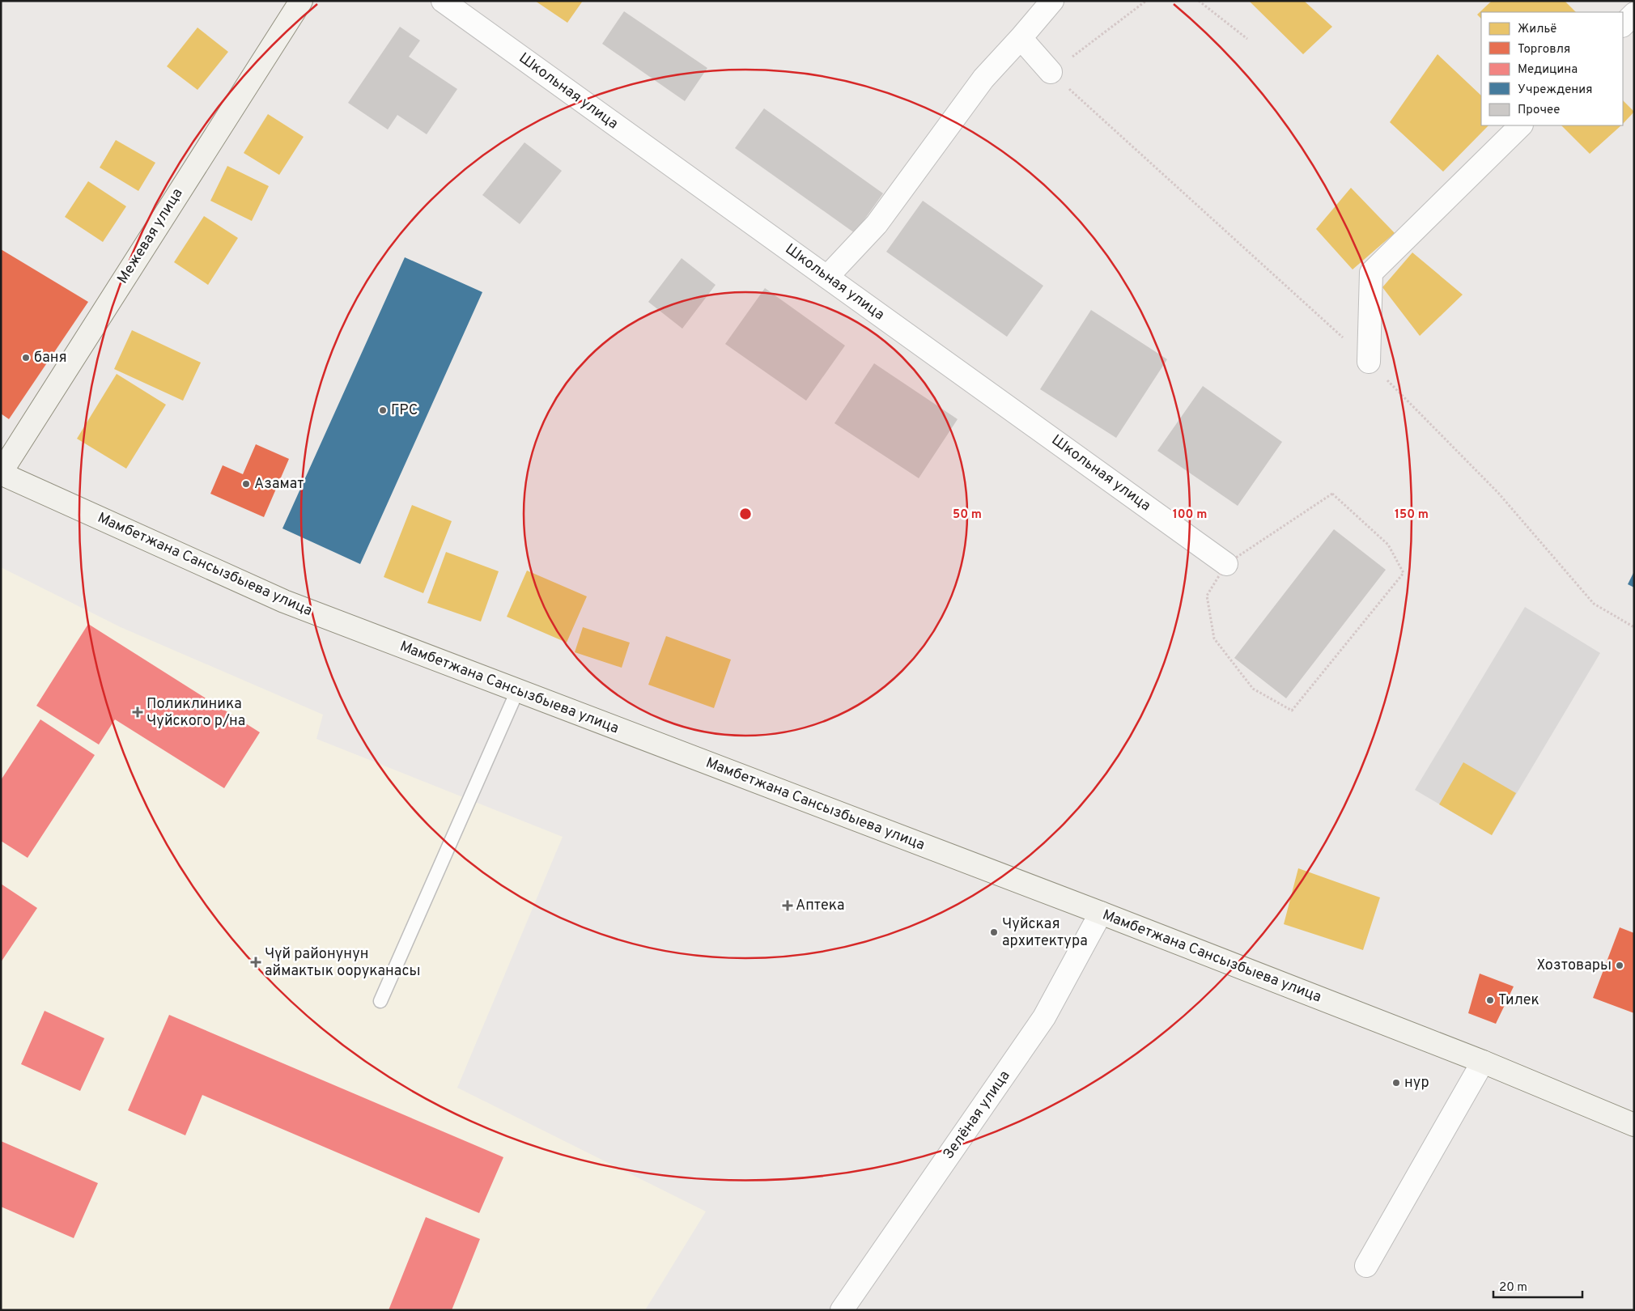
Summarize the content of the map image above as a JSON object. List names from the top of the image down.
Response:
{
  "streets": {
    "main road": ["Межевая улица", "Мамбетжана Сансызбыева улица"],
    "street": ["Школьная улица", "Зелёная улица"]
  },
  "crossings": [
    ["Межевая улица", "Мамбетжана Сансызбыева улица"],
    ["Мамбетжана Сансызбыева улица", "Зелёная улица"]
  ],
  "places": {
    "other": [
      "баня",
      "ГРС",
      "Азамат",
      "Чуйская архитектура",
      "Хозтовары",
      "Тилек",
      "нур"
    ],
    "health": ["Поликлиника Чуйского р/на", "Аптека", "Чүй районунун аймактык ооруканасы"]
  },
  "legend": [
    "Жильё",
    "Торговля",
    "Медицина",
    "Учреждения",
    "Прочее"
  ],
  "scale_bar": "20 m",
  "rings": ["50 m", "100 m", "150 m"]
}
